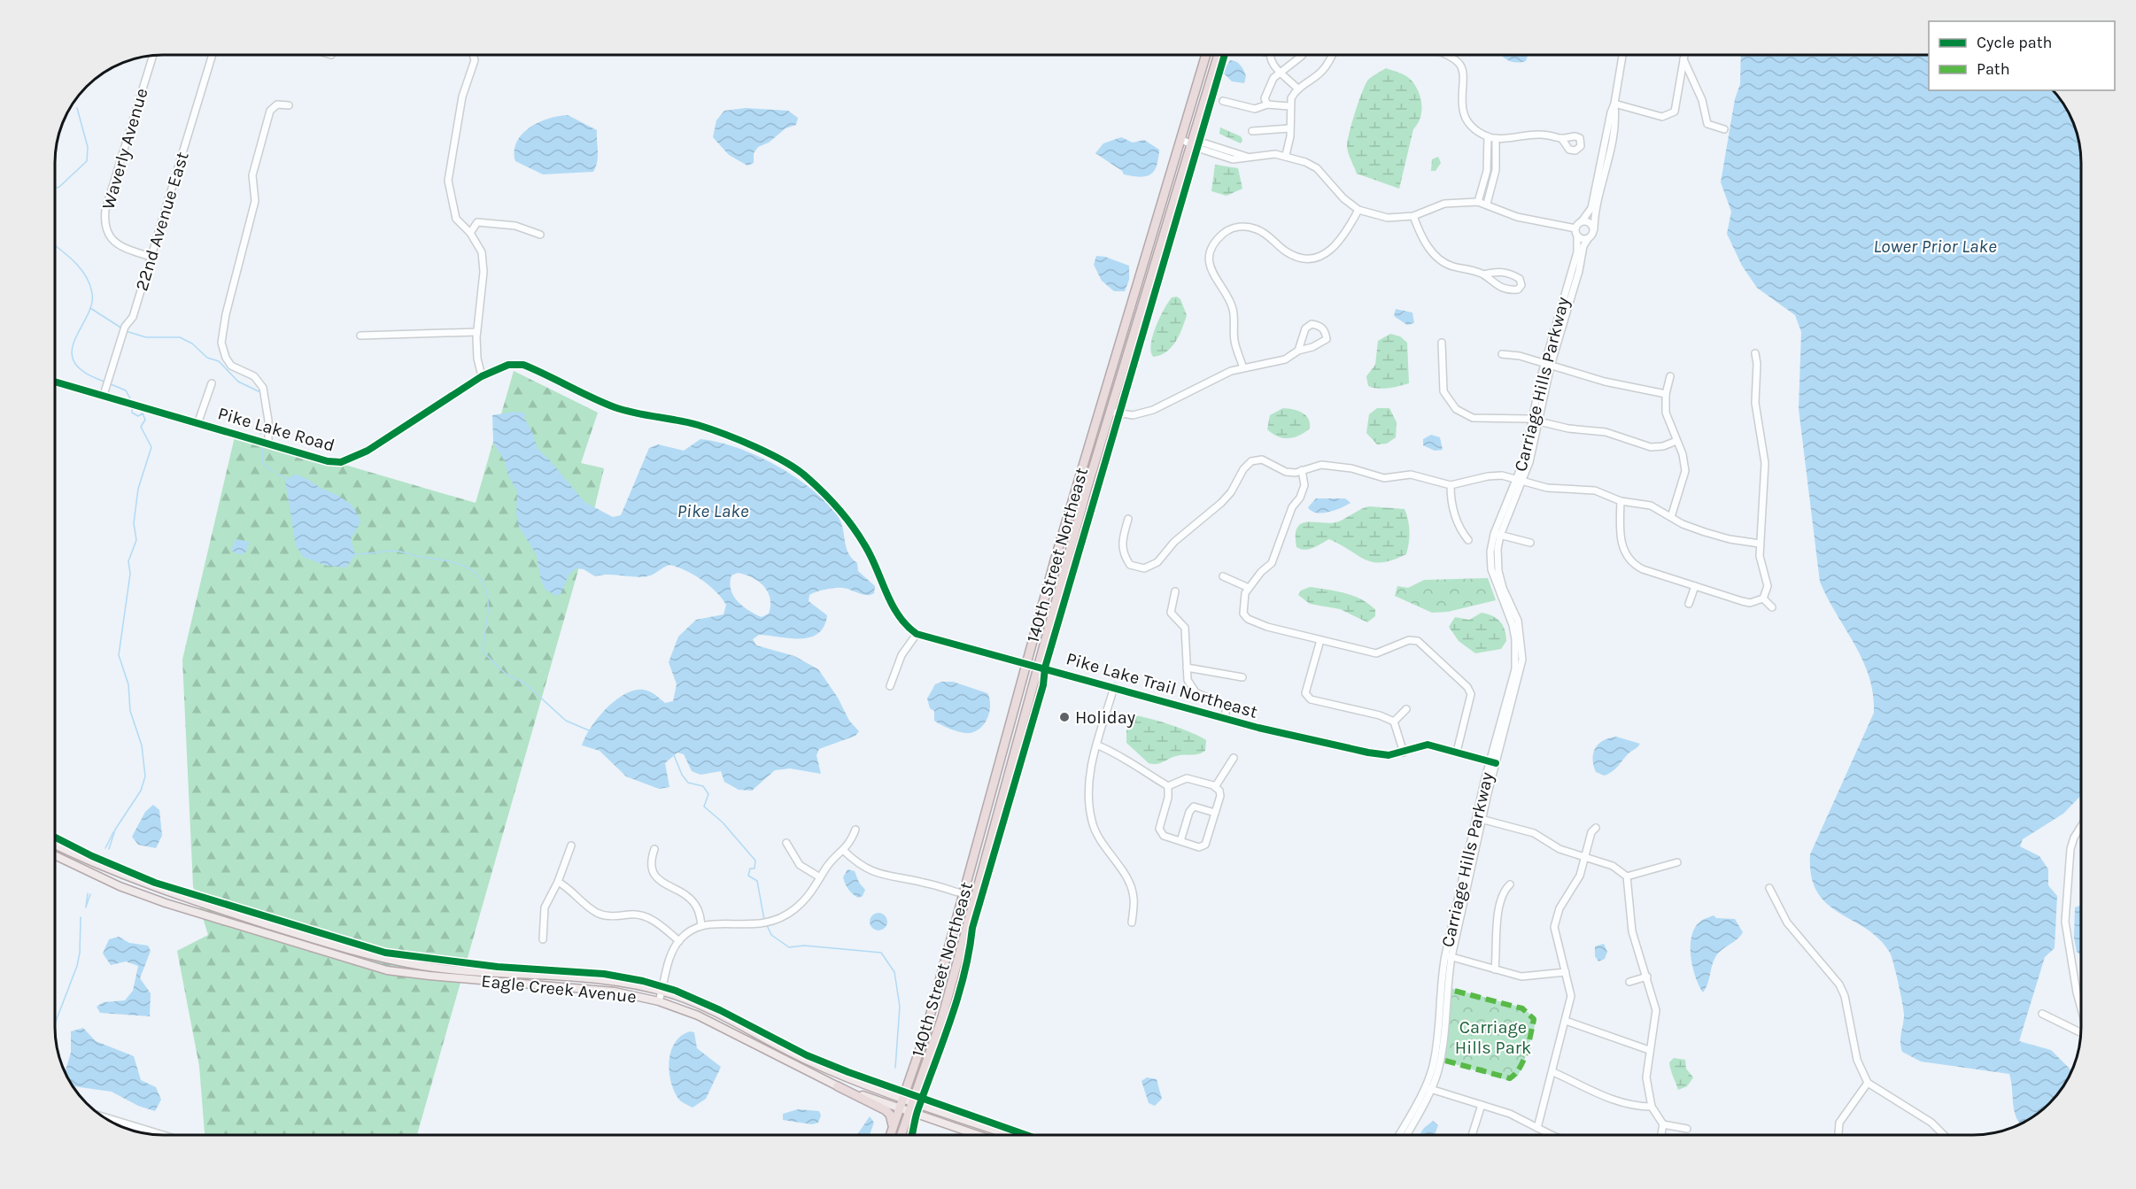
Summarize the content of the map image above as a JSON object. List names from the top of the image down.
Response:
{
  "streets": {
    "highway": ["140th Street Northeast"],
    "main road": ["Eagle Creek Avenue"],
    "street": [
      "Waverly Avenue",
      "22nd Avenue East",
      "Carriage Hills Parkway",
      "Pike Lake Road",
      "Pike Lake Trail Northeast"
    ]
  },
  "crossings": [
    ["Waverly Avenue", "22nd Avenue East"],
    ["22nd Avenue East", "Pike Lake Road"],
    ["Carriage Hills Parkway", "Pike Lake Trail Northeast"],
    ["140th Street Northeast", "Pike Lake Trail Northeast"],
    ["140th Street Northeast", "Eagle Creek Avenue"]
  ],
  "water": ["Lower Prior Lake", "Pike Lake"],
  "parks": ["Carriage Hills Park"],
  "places": ["Holiday"],
  "legend": ["Cycle path", "Path"]
}
